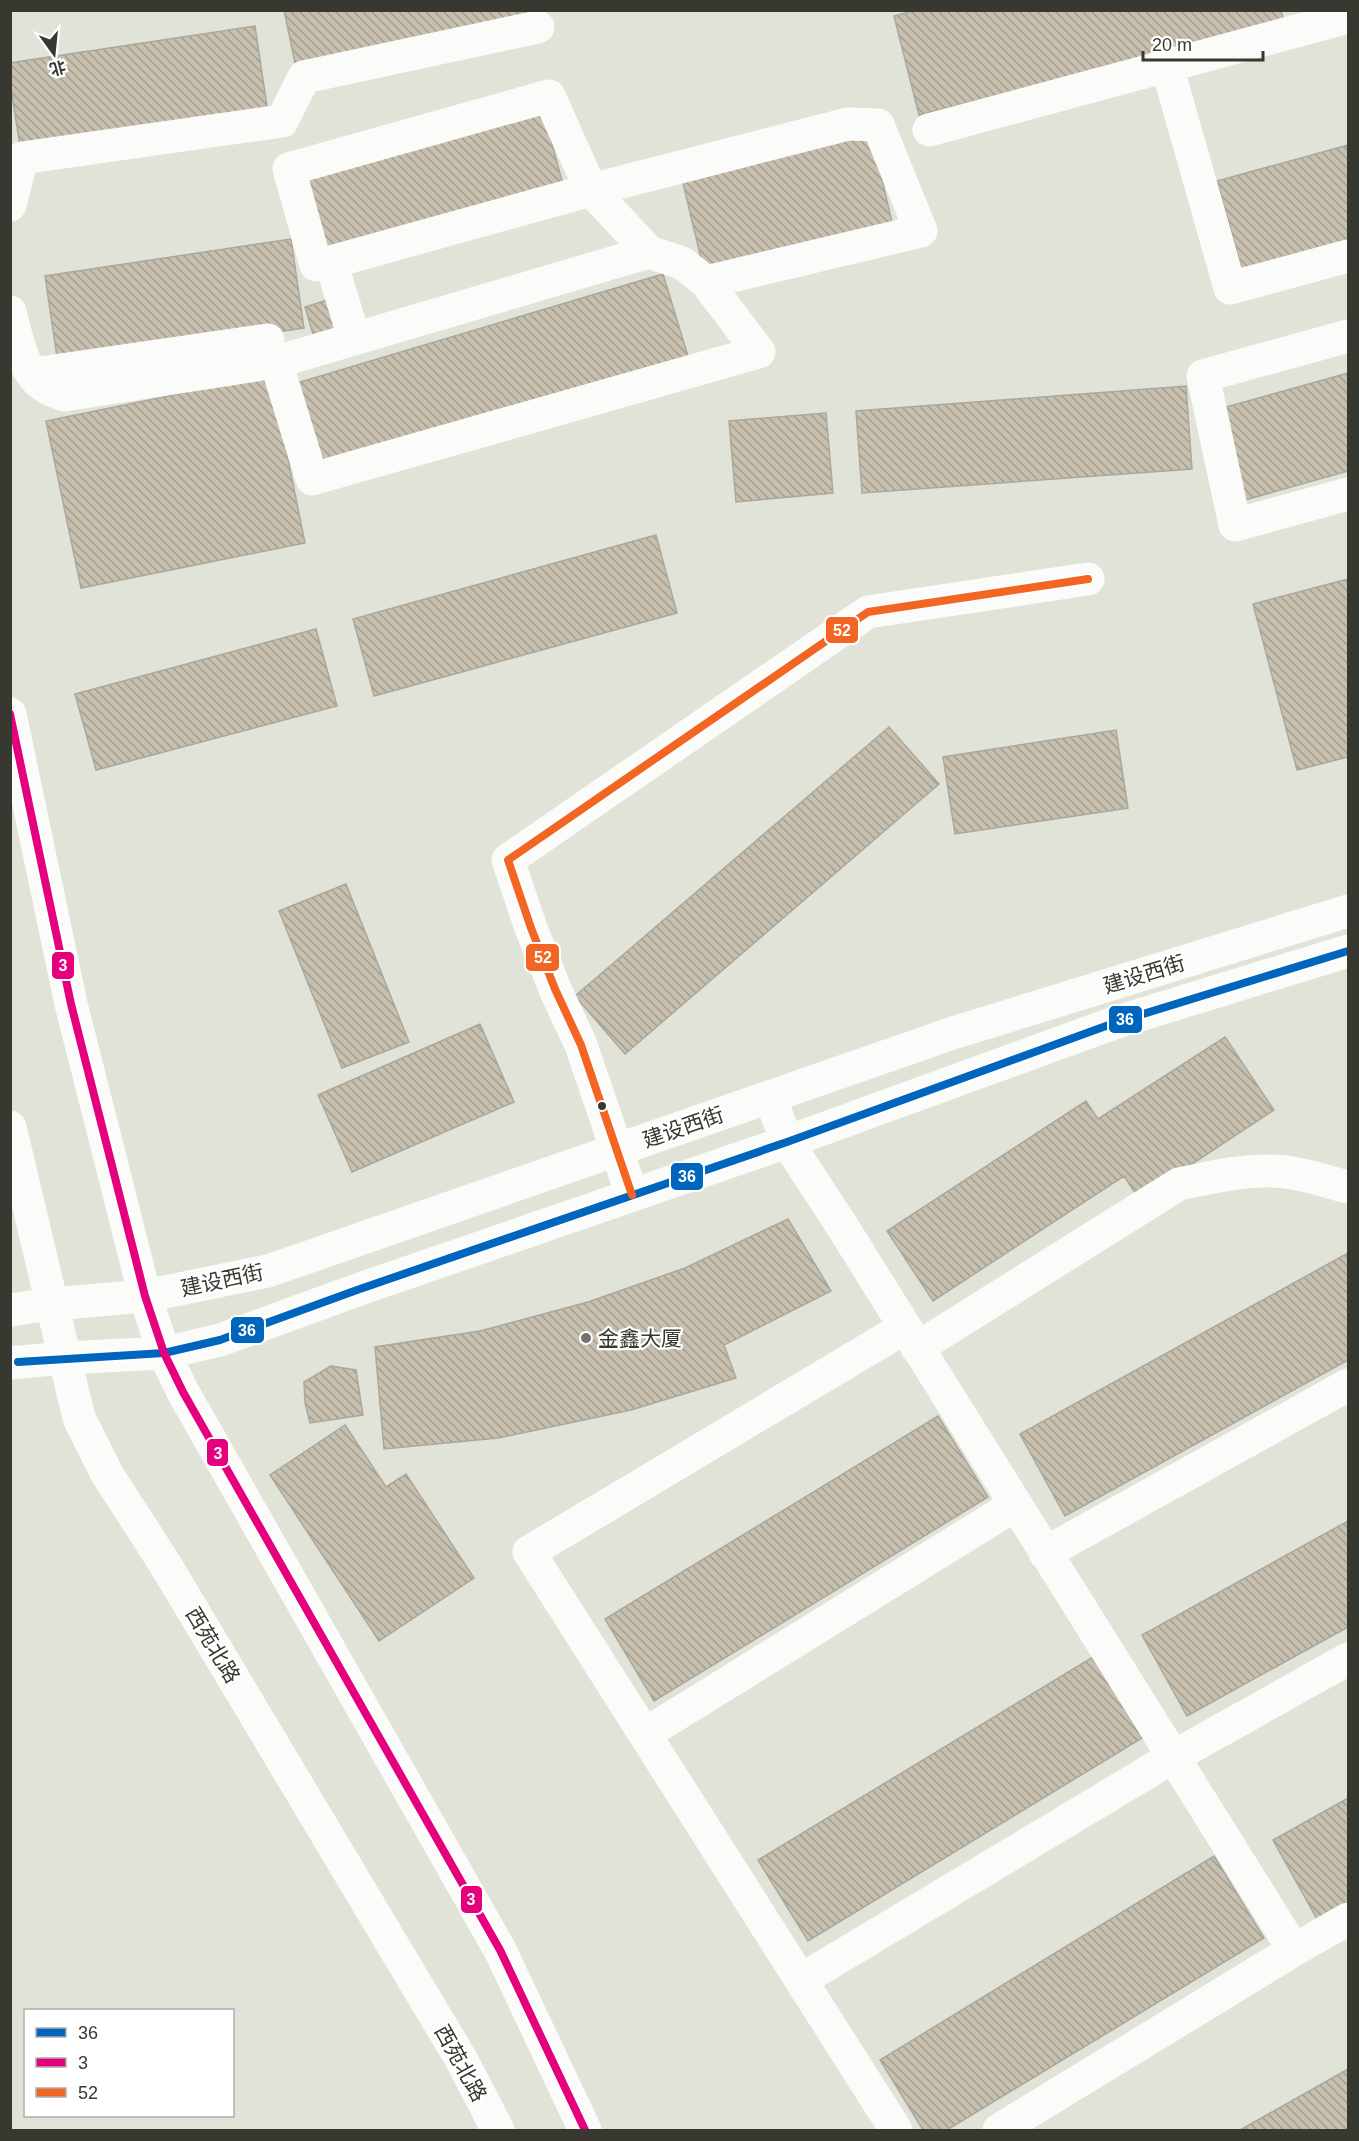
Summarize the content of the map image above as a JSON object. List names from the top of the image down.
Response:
{
  "streets": {
    "street": ["建设西街", "西苑北路"]
  },
  "crossings": [
    ["建设西街", "西苑北路"]
  ],
  "places": ["金鑫大厦"],
  "lines": ["transit line 52", "transit line 3", "transit line 36"],
  "legend": ["36", "3", "52"],
  "scale_bar": "20 m",
  "north": "bottom"
}
